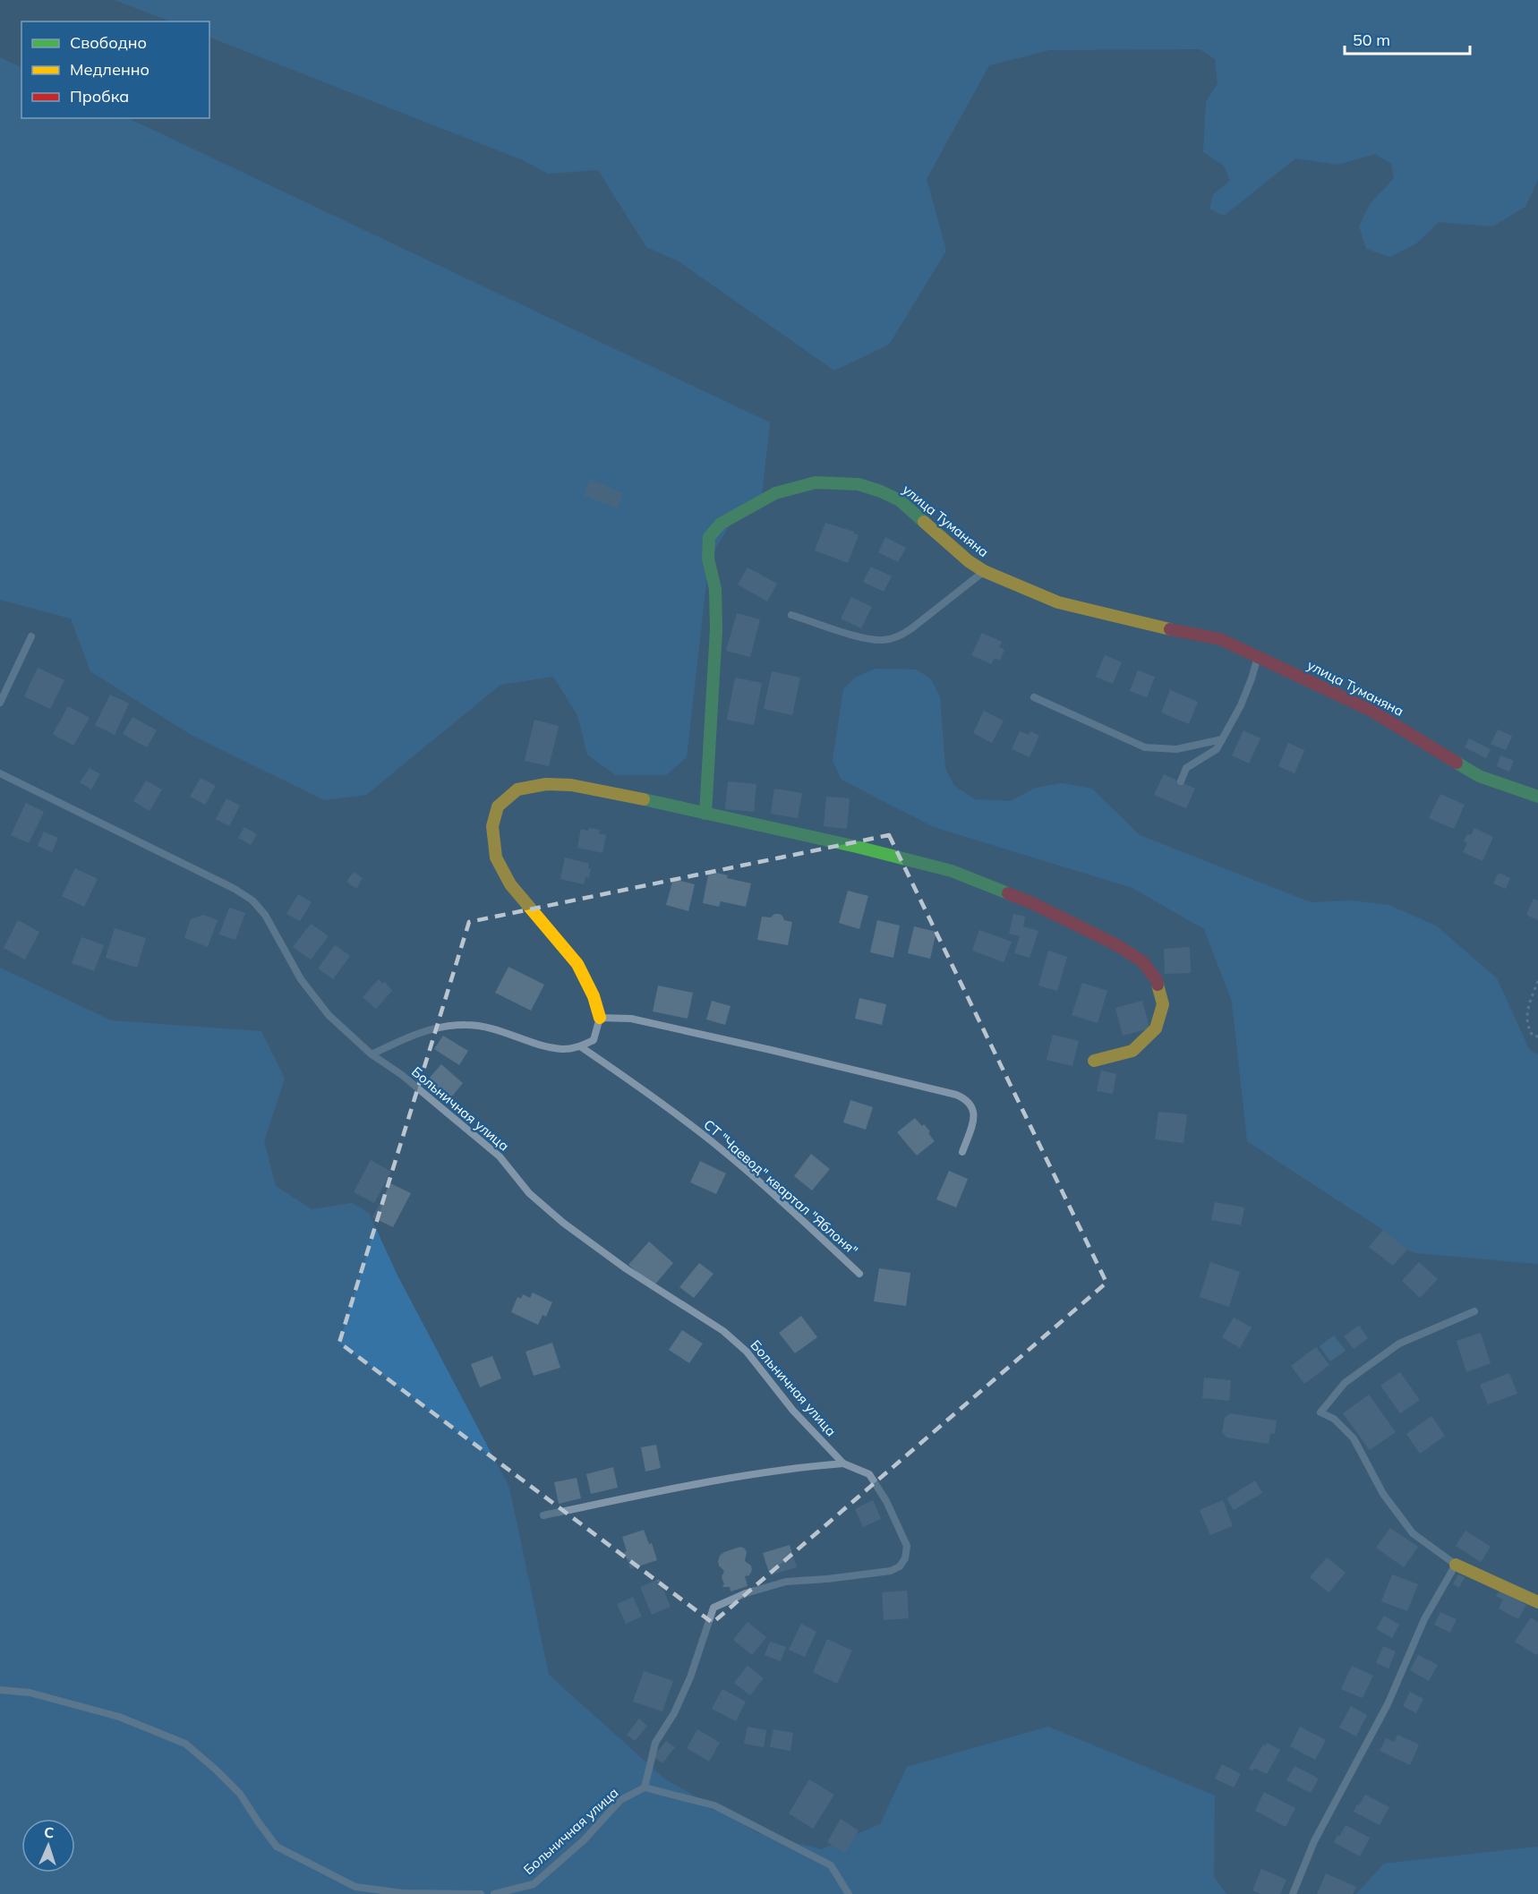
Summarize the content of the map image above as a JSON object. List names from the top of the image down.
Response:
{
  "streets": {
    "street": ["улица Туманяна"],
    "lane": ["Больничная улица", "СТ \"Чаевод\" квартал \"Яблоня\""]
  },
  "legend": ["Свободно", "Медленно", "Пробка"],
  "scale_bar": "50 m",
  "north": "top"
}
